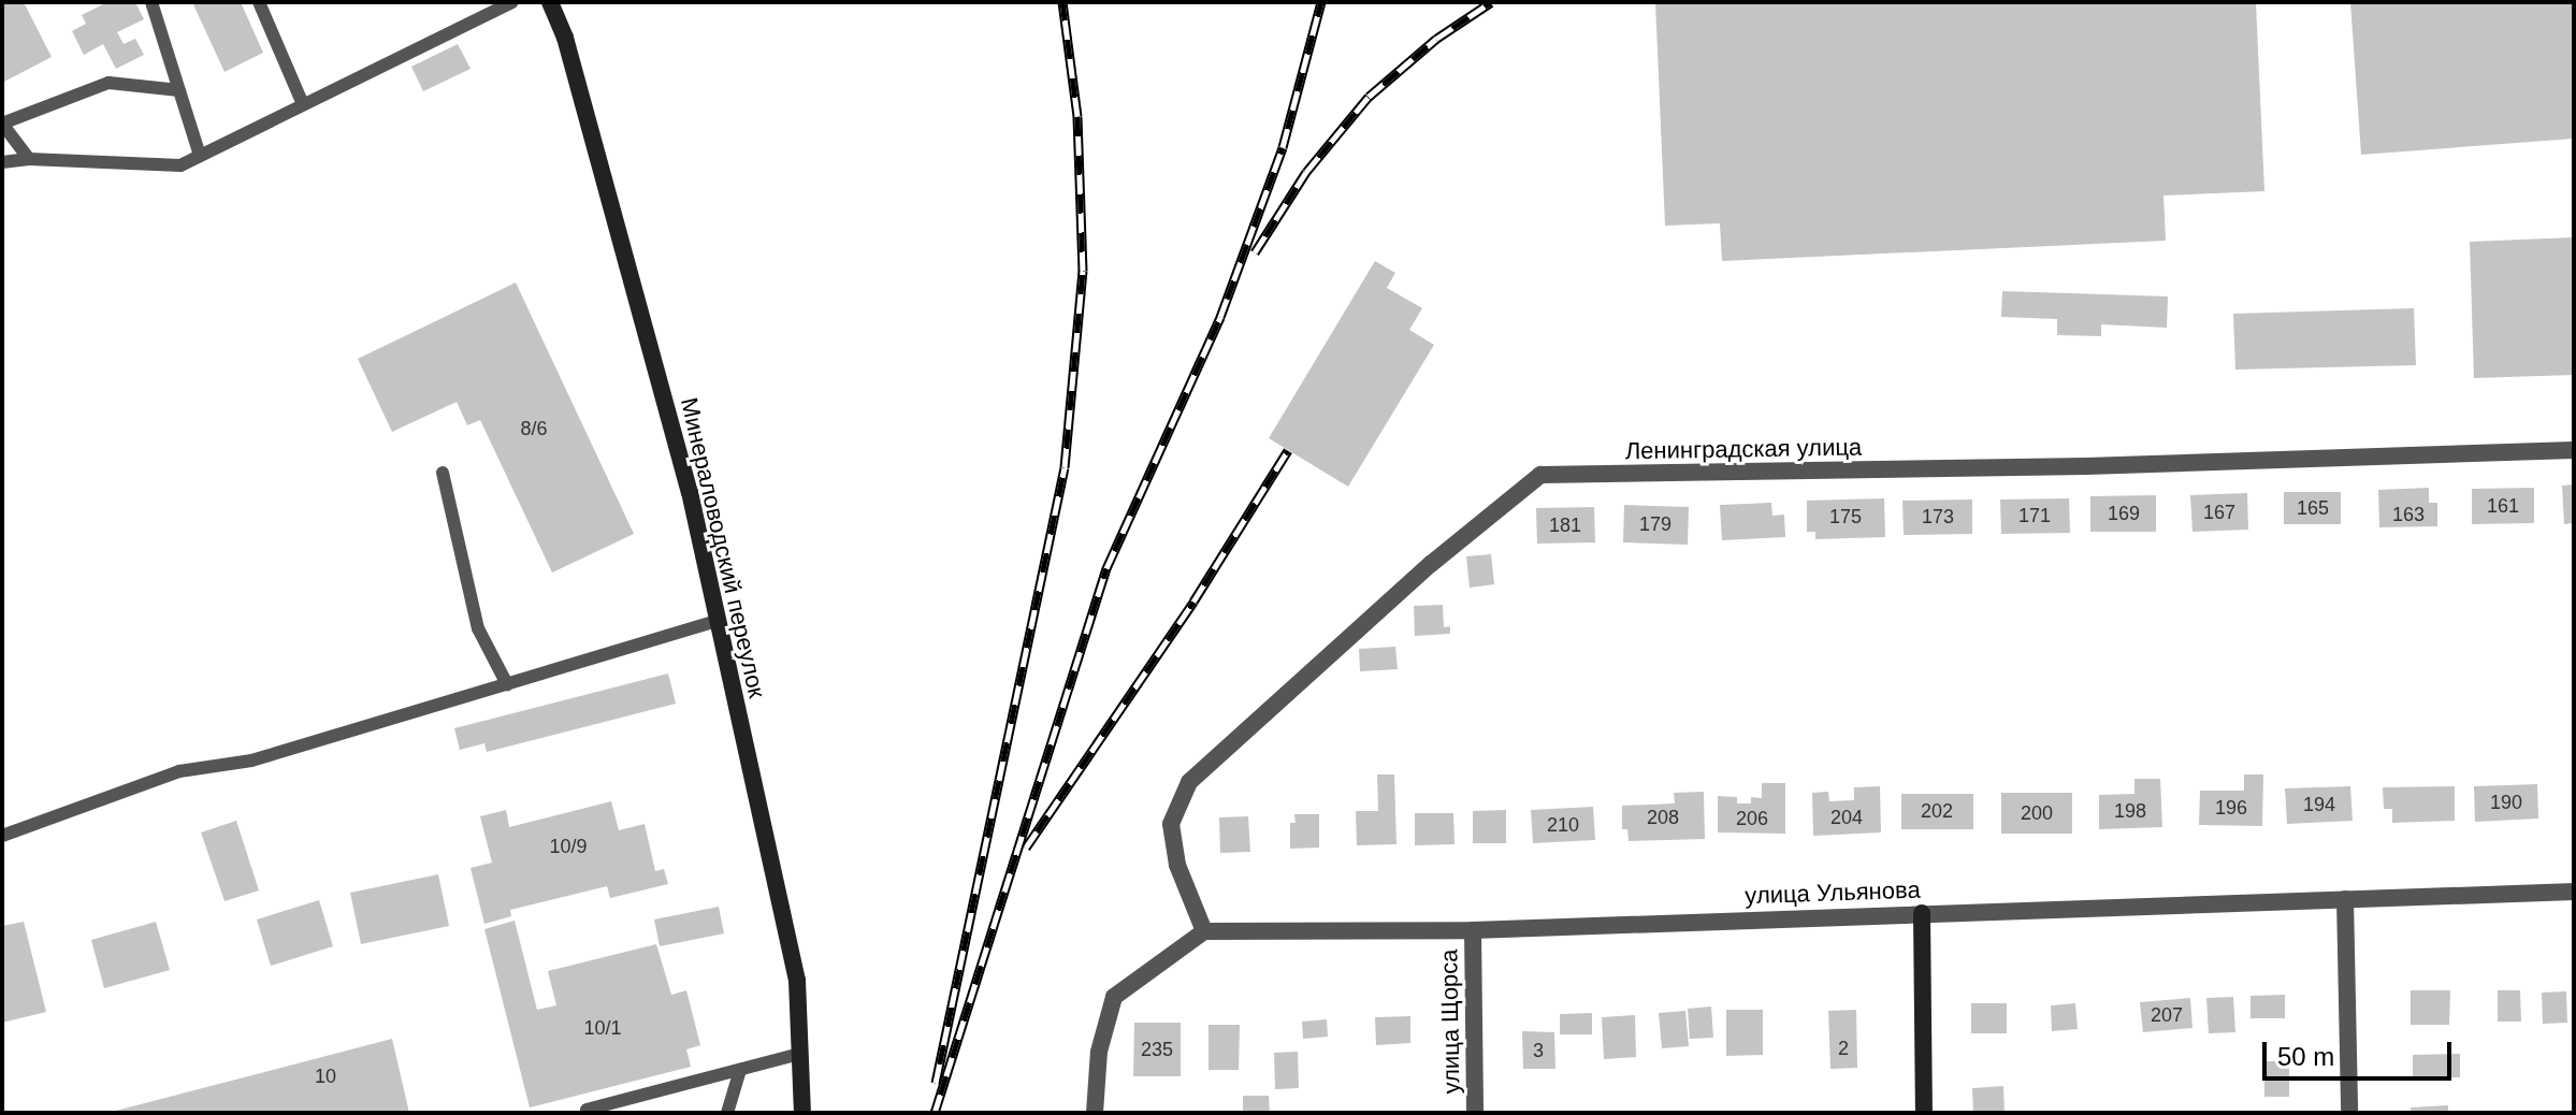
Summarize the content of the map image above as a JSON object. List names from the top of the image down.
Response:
{
  "streets": {
    "street": [
      "Ленинградская улица",
      "Минераловодский переулок",
      "улица Ульянова",
      "улица Щорса"
    ]
  },
  "crossings": [
    ["Ленинградская улица", "улица Ульянова"],
    ["улица Ульянова", "улица Щорса"]
  ],
  "house_numbers": [
    "8/6",
    "161",
    "165",
    "167",
    "169",
    "163",
    "171",
    "175",
    "173",
    "179",
    "181",
    "190",
    "194",
    "196",
    "202",
    "198",
    "200",
    "208",
    "204",
    "206",
    "210",
    "10/9",
    "207",
    "10/1",
    "2",
    "235",
    "3",
    "10"
  ],
  "scale_bar": "50 m"
}
